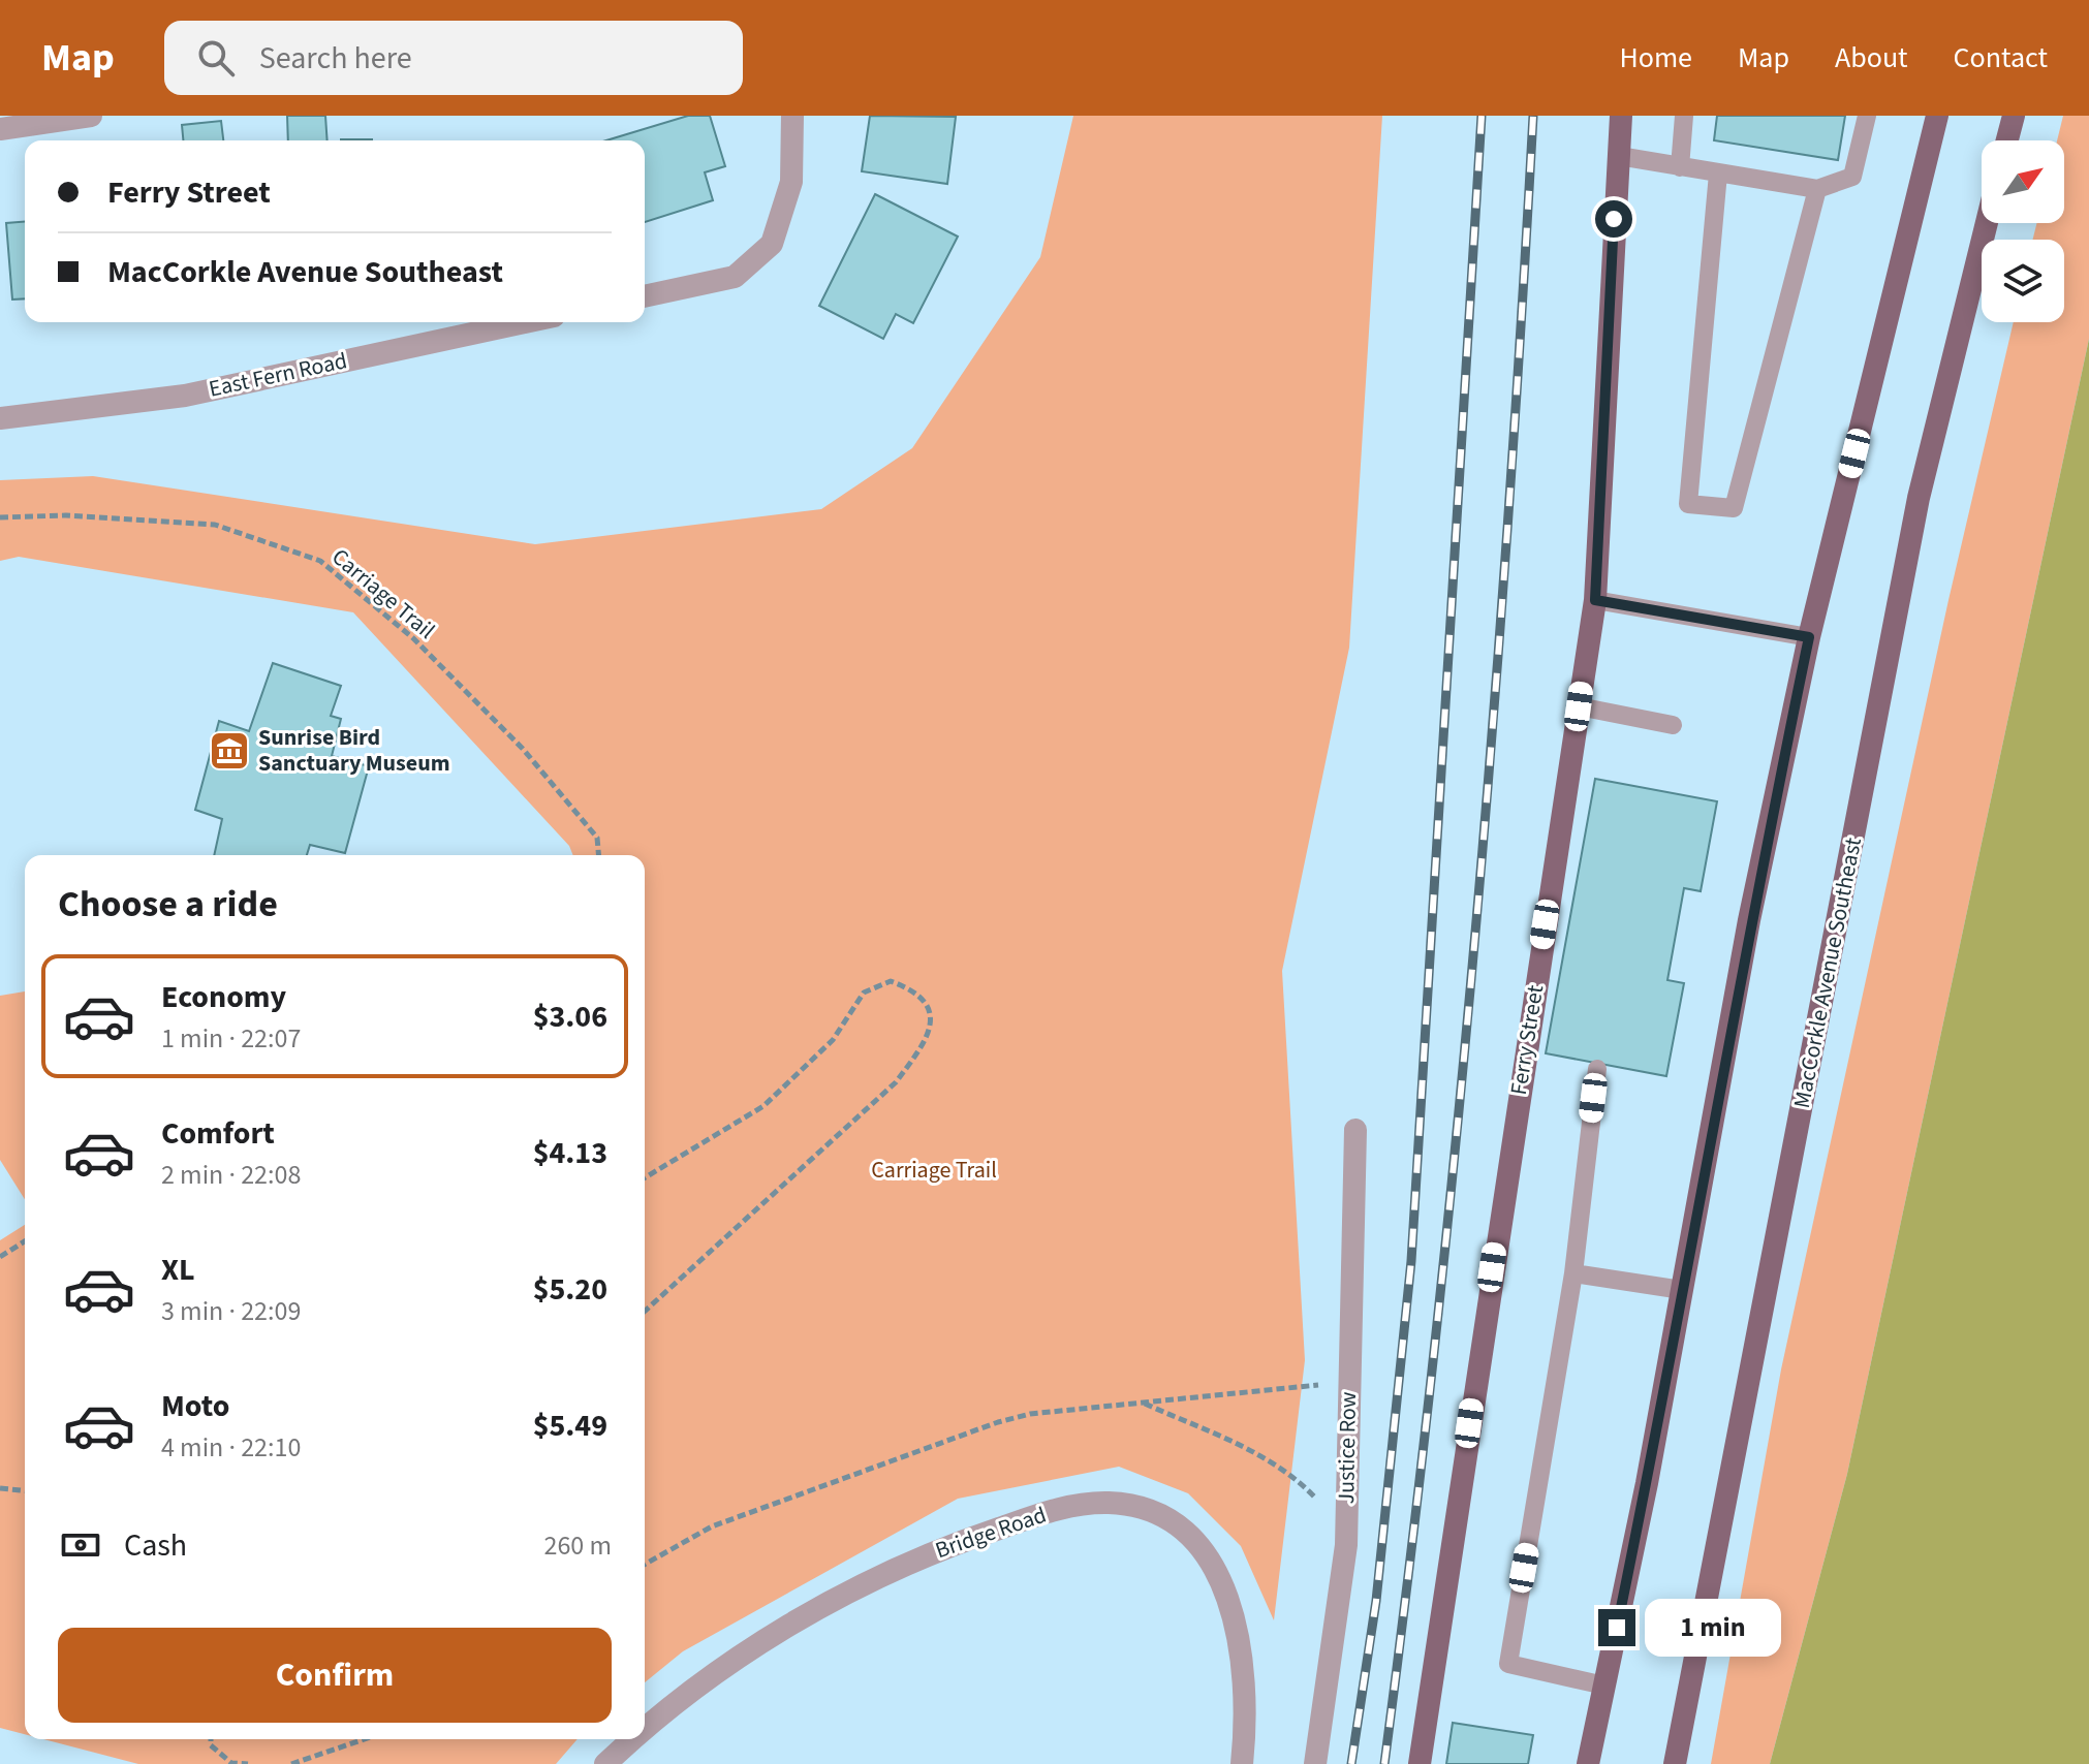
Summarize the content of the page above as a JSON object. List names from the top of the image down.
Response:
{
  "streets": {
    "main road": ["MacCorkle Avenue Southeast", "Ferry Street"],
    "street": ["East Fern Road", "Justice Row", "Bridge Road"],
    "path": ["Carriage Trail"]
  },
  "parks": ["Carriage Trail"],
  "places": {
    "museum": ["Sunrise Bird Sanctuary Museum"]
  },
  "north": "top right",
  "page": {
    "header": "Map",
    "search": "Search here",
    "nav": [
      "Home",
      "Map",
      "About",
      "Contact"
    ],
    "banner": ["Ferry Street", "MacCorkle Avenue Southeast"],
    "heading": "Choose a ride",
    "list": [
      {
        "name": "Economy",
        "note": "1 min · 22:07",
        "value": "$3.06"
      },
      {
        "name": "Comfort",
        "note": "2 min · 22:08",
        "value": "$4.13"
      },
      {
        "name": "XL",
        "note": "3 min · 22:09",
        "value": "$5.20"
      },
      {
        "name": "Moto",
        "note": "4 min · 22:10",
        "value": "$5.49"
      }
    ],
    "pay": ["Cash", "260 m"],
    "bubble": "1 min",
    "buttons": "Confirm"
  }
}
